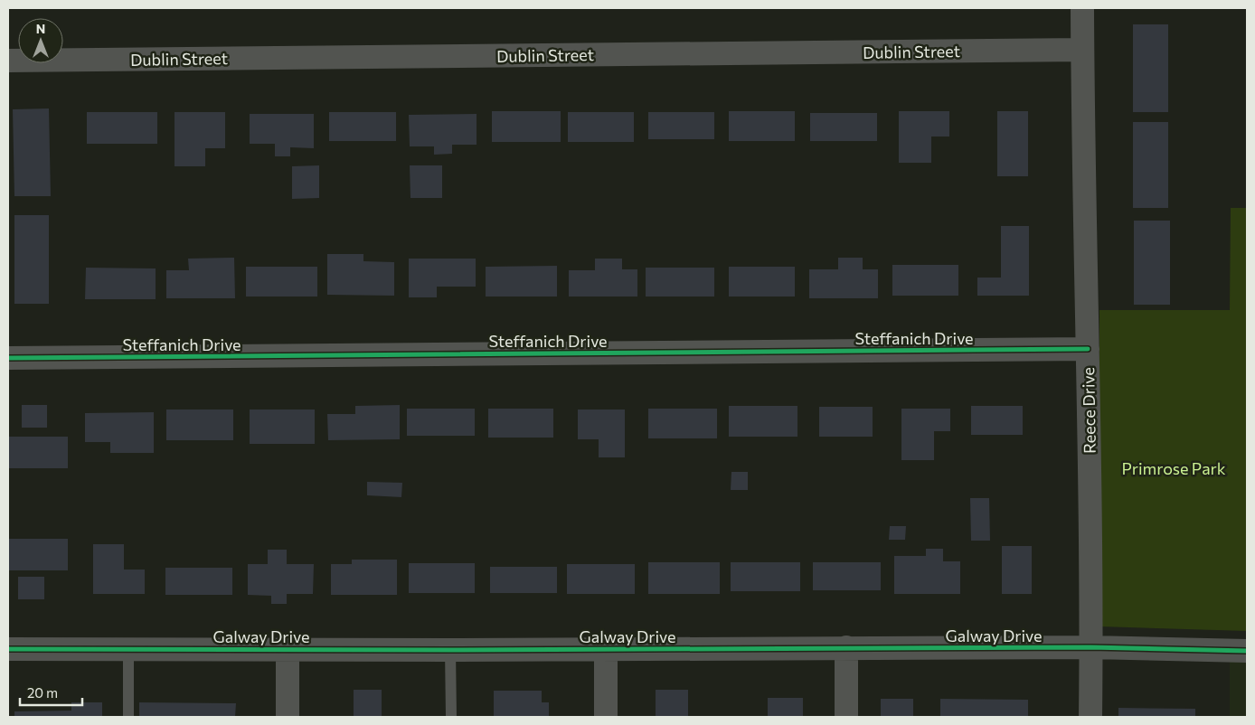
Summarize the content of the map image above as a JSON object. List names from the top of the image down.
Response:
{
  "streets": {
    "street": [
      "Dublin Street",
      "Steffanich Drive",
      "Reece Drive",
      "Galway Drive"
    ]
  },
  "crossings": [
    ["Dublin Street", "Reece Drive"],
    ["Steffanich Drive", "Reece Drive"],
    ["Reece Drive", "Galway Drive"]
  ],
  "parks": ["Primrose Park"],
  "scale_bar": "20 m",
  "north": "top"
}
